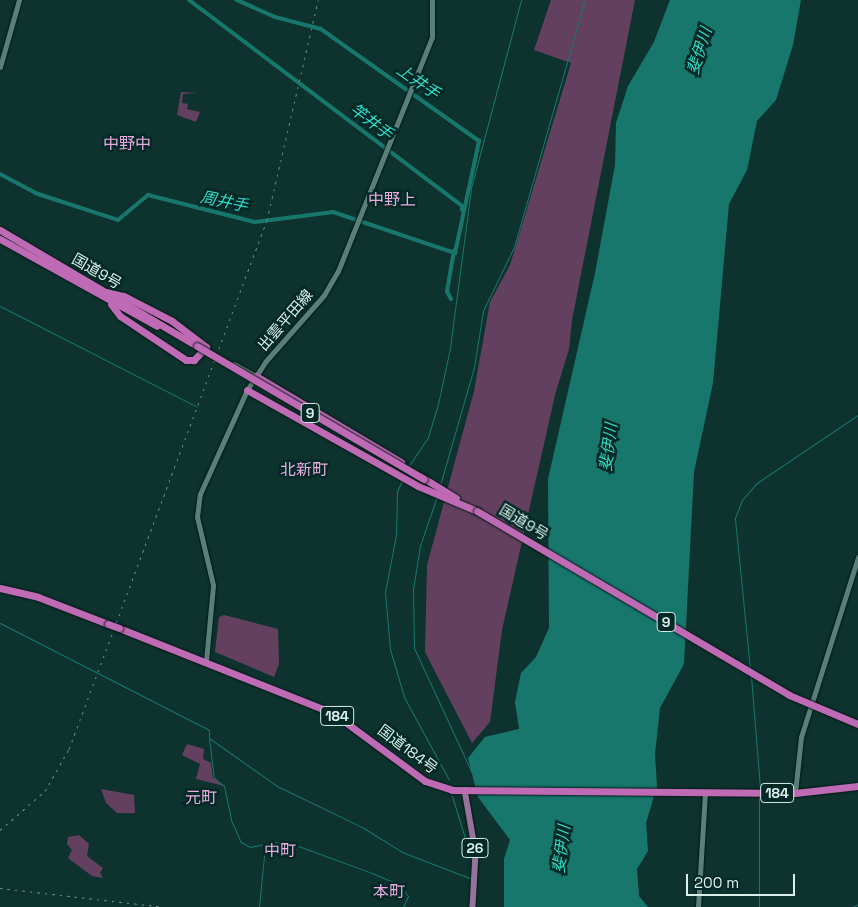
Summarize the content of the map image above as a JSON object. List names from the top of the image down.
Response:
{
  "streets": {
    "highway": [
      "国道9号",
      "9",
      "184",
      "国道184号"
    ],
    "main road": ["出雲平田線", "26"]
  },
  "crossings": [
    ["国道9号", "9"],
    ["出雲平田線", "9"],
    ["出雲平田線", "国道184号"],
    ["国道184号", "26"]
  ],
  "districts": [
    "中野中",
    "中野上",
    "北新町",
    "元町",
    "中町",
    "本町"
  ],
  "water": [
    "斐伊川",
    "上井手",
    "竿井手",
    "周井手"
  ],
  "scale_bar": "200 m"
}
